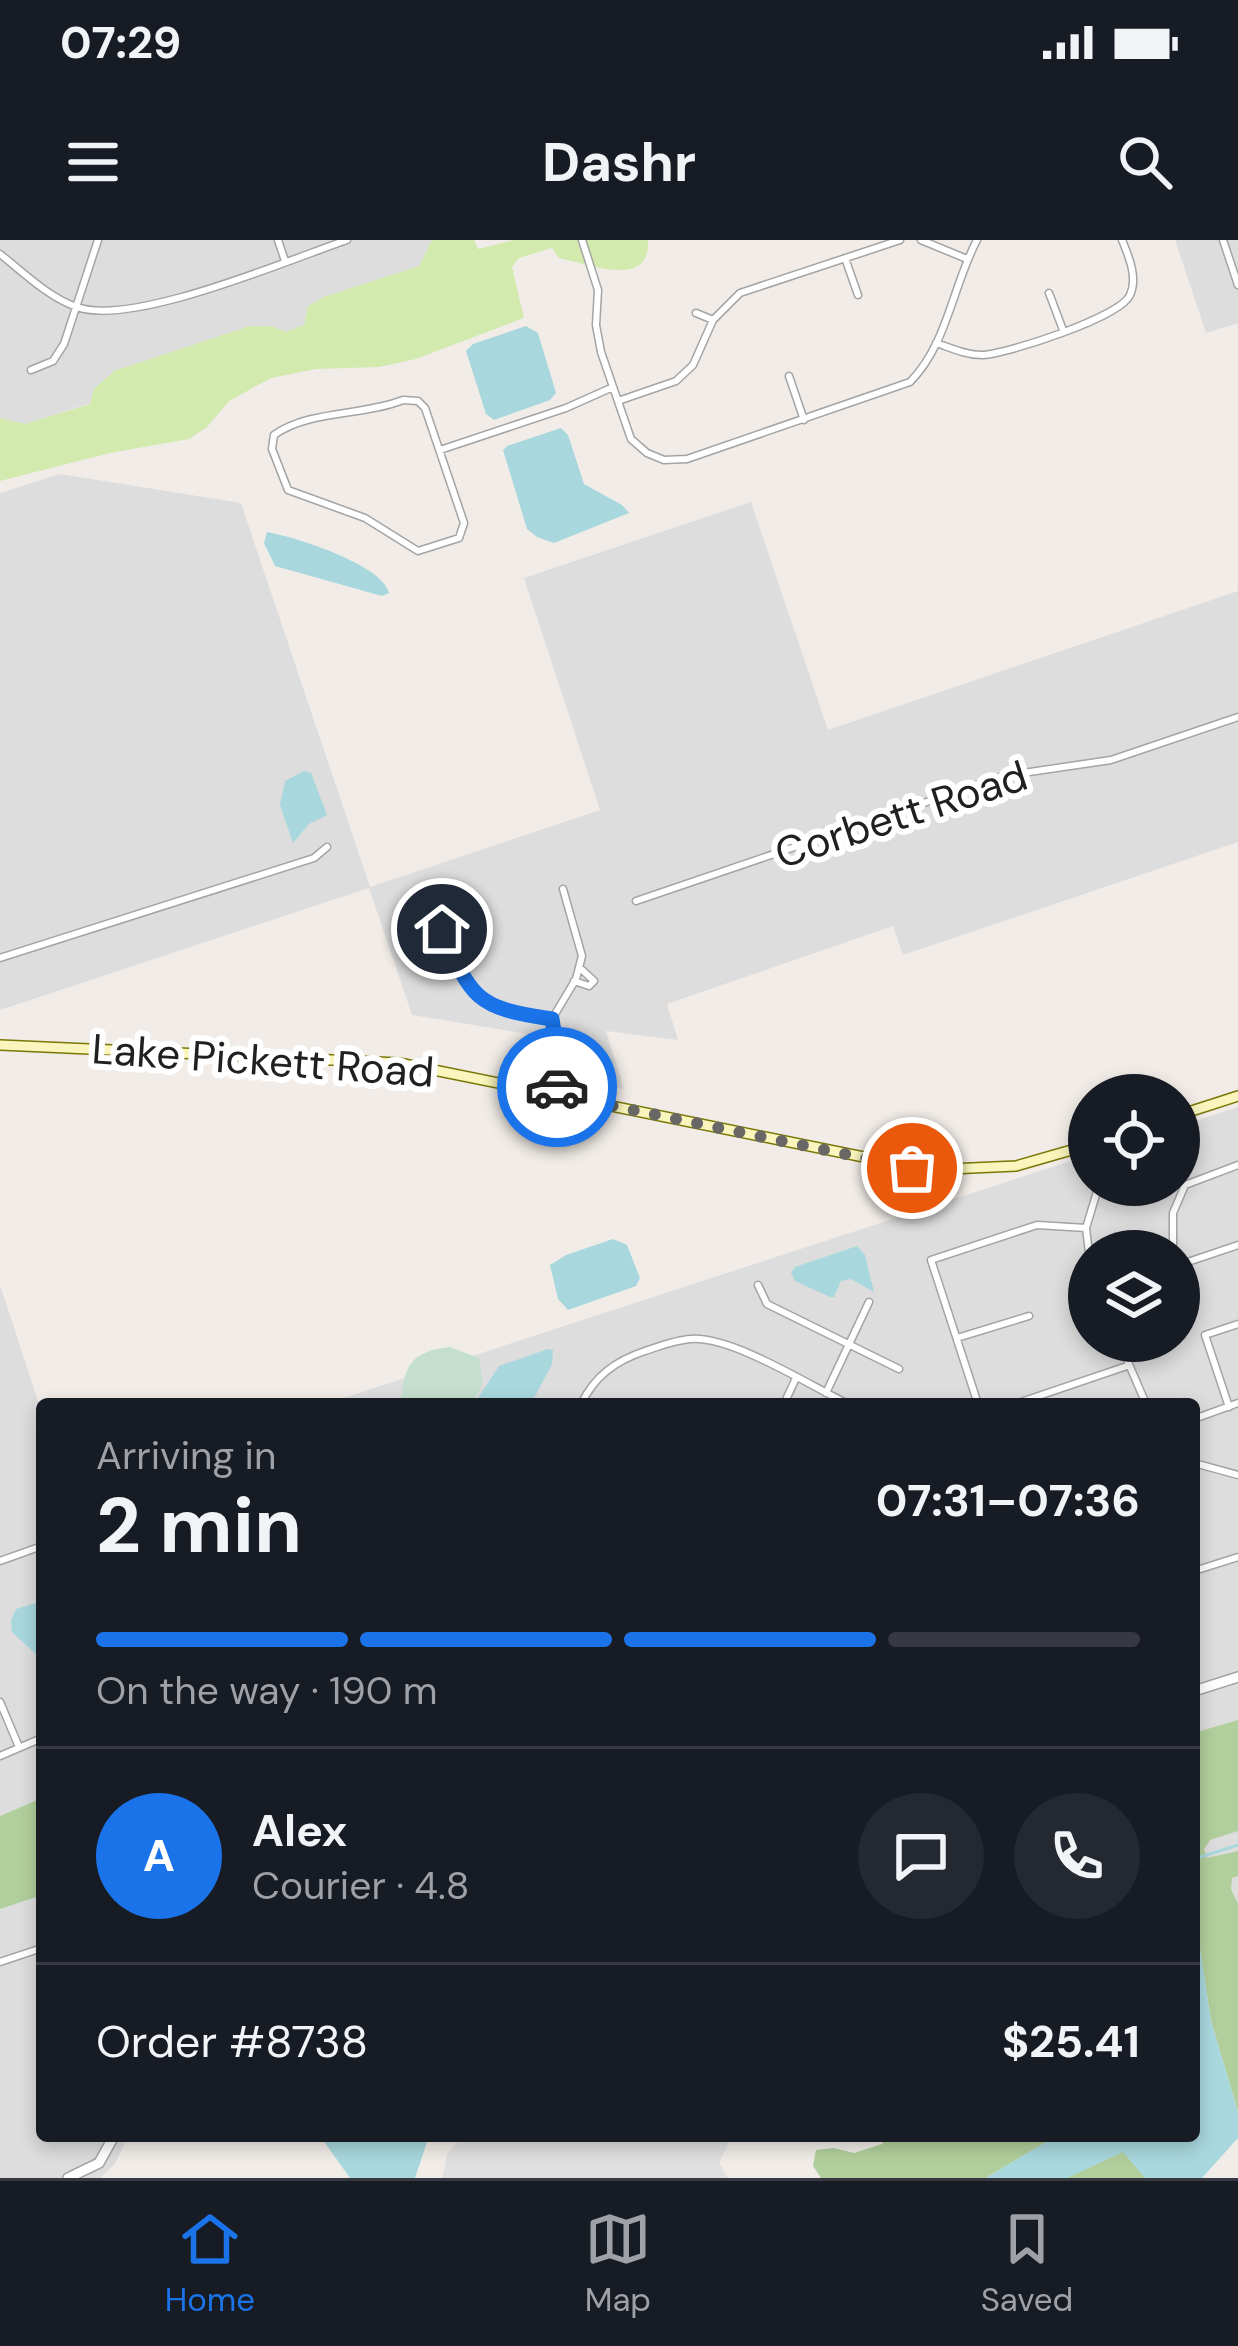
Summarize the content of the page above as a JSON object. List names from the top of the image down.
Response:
{
  "streets": {
    "main road": ["Lake Pickett Road"],
    "street": ["Corbett Road"]
  },
  "page": {
    "status": "07:29",
    "header": "Dashr",
    "heading": ["2 min", "Arriving in", "07:31–07:36"],
    "panel": [
      "Alex",
      "Courier · 4.8",
      "Order #8738",
      "$25.41"
    ],
    "bar": "On the way · 190 m",
    "round": "A",
    "tabs": ["Home", "Map", "Saved"]
  }
}
